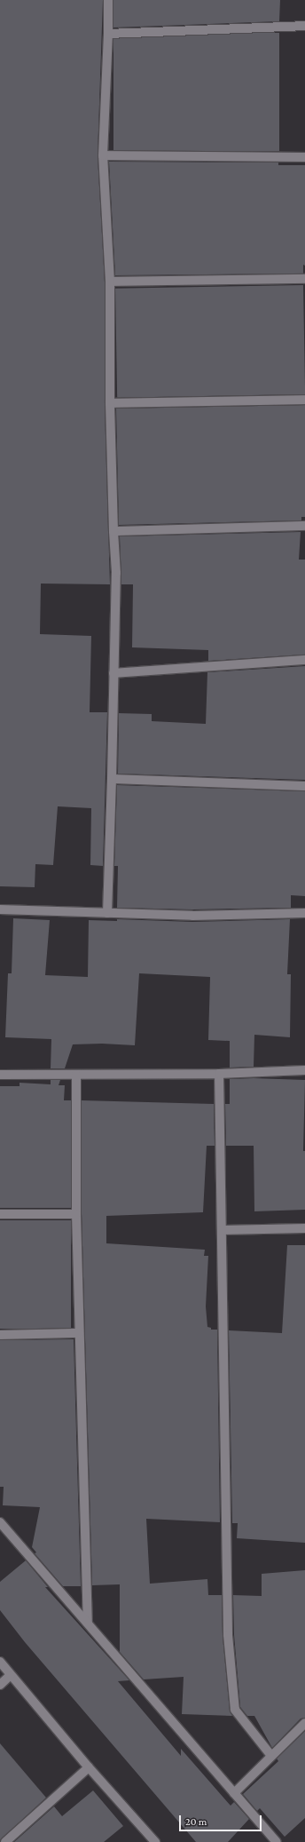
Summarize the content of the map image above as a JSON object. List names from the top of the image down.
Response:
{
  "scale_bar": "20 m"
}
